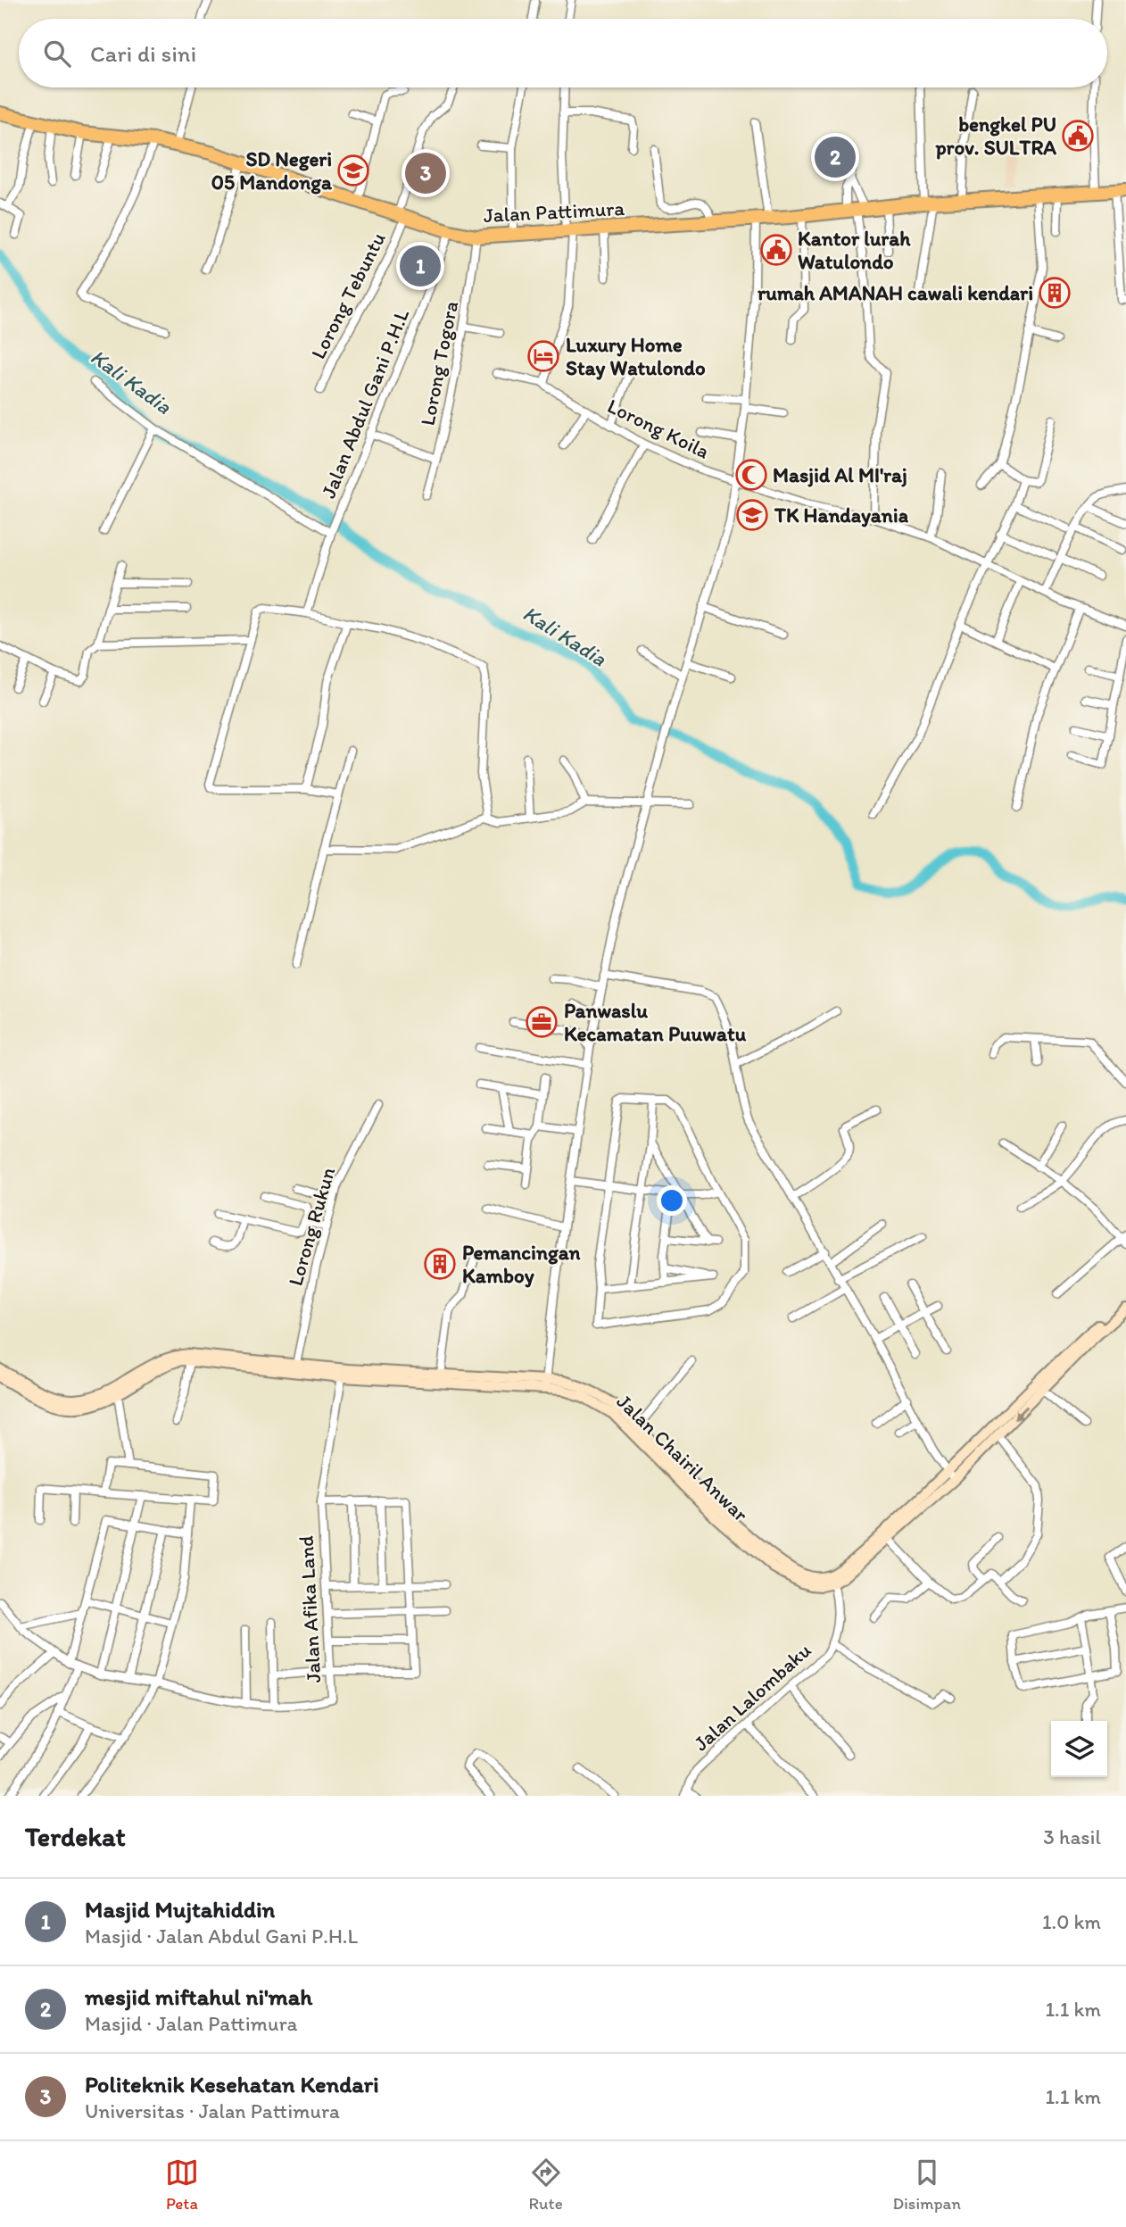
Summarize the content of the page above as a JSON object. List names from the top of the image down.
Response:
{
  "streets": {
    "highway": ["Jalan Pattimura"],
    "main road": ["Jalan Chairil Anwar"],
    "street": [
      "Lorong Tebuntu",
      "Lorong Togora",
      "Jalan Abdul Gani P.H.L",
      "Lorong Koila",
      "Lorong Rukun",
      "Jalan Afika Land",
      "Jalan Lalombaku"
    ]
  },
  "crossings": [
    ["Jalan Pattimura", "Lorong Tebuntu"],
    ["Jalan Pattimura", "Lorong Togora"],
    ["Jalan Pattimura", "Jalan Abdul Gani P.H.L"],
    ["Lorong Rukun", "Jalan Chairil Anwar"],
    ["Jalan Chairil Anwar", "Jalan Afika Land"],
    ["Jalan Chairil Anwar", "Jalan Lalombaku"]
  ],
  "water": ["Kali Kadia"],
  "places": {
    "public building": ["bengkel PU prov. SULTRA", "Kantor lurah Watulondo"],
    "school or university": ["SD Negeri 05 Mandonga", "TK Handayania"],
    "building": ["rumah AMANAH cawali kendari", "Pemancingan Kamboy"],
    "hotel": ["Luxury Home Stay Watulondo"],
    "mosque": ["Masjid Al MI'raj"],
    "office": ["Panwaslu Kecamatan Puuwatu"]
  },
  "page": {
    "search": "Cari di sini",
    "pins": ["2", "3", "1"],
    "heading": ["Terdekat", "3 hasil"],
    "list": [
      {
        "mark": "1",
        "name": "Masjid Mujtahiddin",
        "note": "Masjid · Jalan Abdul Gani P.H.L",
        "value": "1.0 km"
      },
      {
        "mark": "2",
        "name": "mesjid miftahul ni'mah",
        "note": "Masjid · Jalan Pattimura",
        "value": "1.1 km"
      },
      {
        "mark": "3",
        "name": "Politeknik Kesehatan Kendari",
        "note": "Universitas · Jalan Pattimura",
        "value": "1.1 km"
      }
    ],
    "nav": ["Peta", "Rute", "Disimpan"]
  }
}
